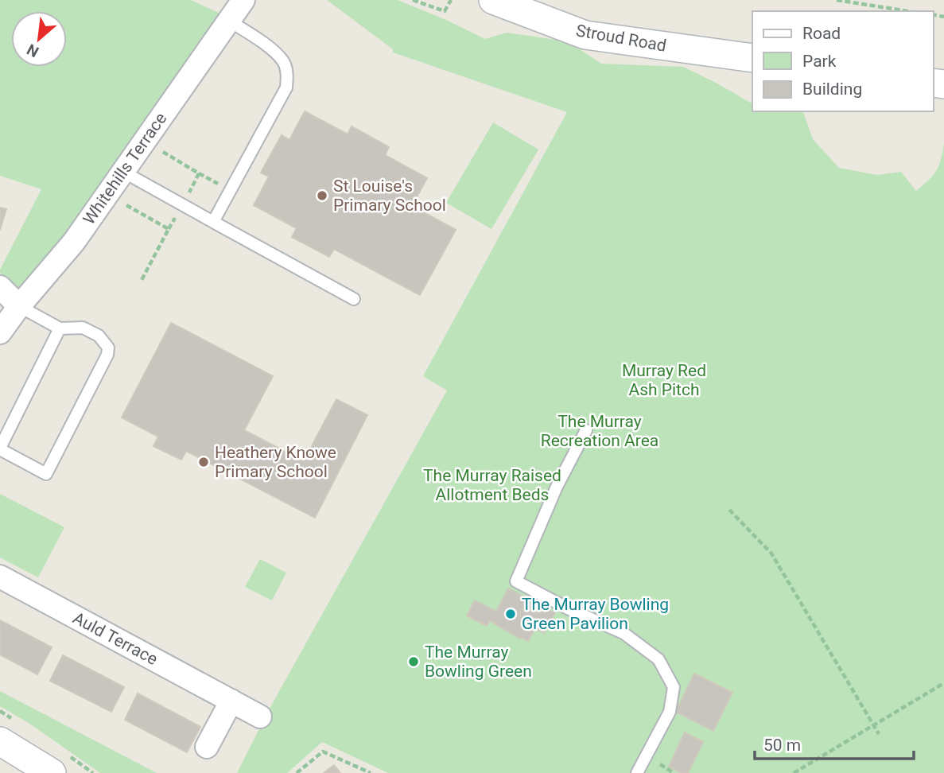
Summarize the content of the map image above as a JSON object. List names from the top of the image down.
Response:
{
  "streets": {
    "street": ["Stroud Road", "Whitehills Terrace", "Auld Terrace"]
  },
  "parks": ["Murray Red Ash Pitch", "The Murray Recreation Area", "The Murray Raised Allotment Beds"],
  "places": [
    "St Louise's Primary School",
    "Heathery Knowe Primary School",
    "The Murray Bowling Green Pavilion",
    "The Murray Bowling Green"
  ],
  "legend": ["Road", "Park", "Building"],
  "scale_bar": "50 m",
  "north": "bottom left"
}
